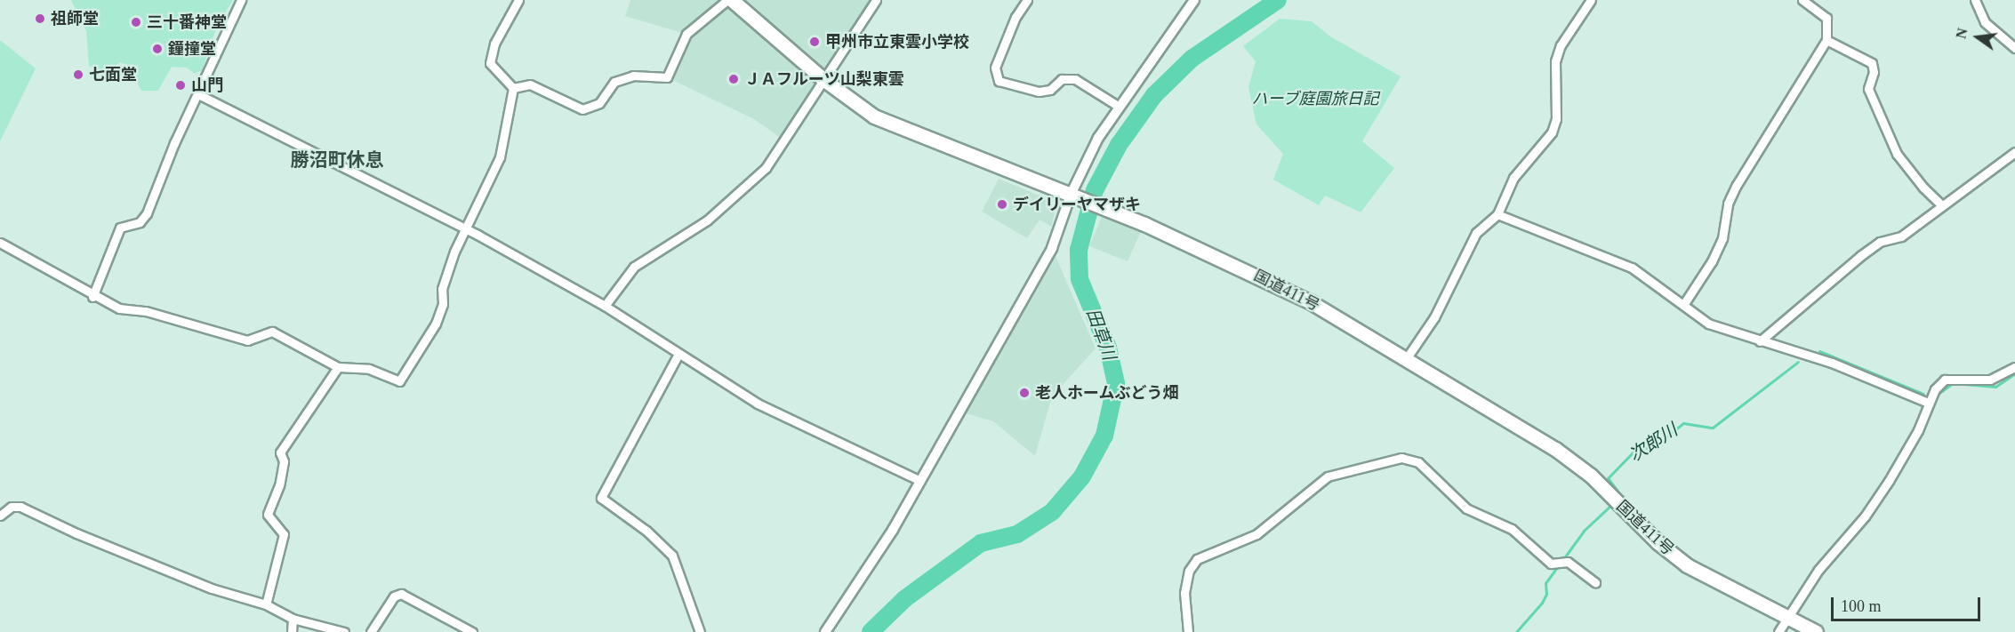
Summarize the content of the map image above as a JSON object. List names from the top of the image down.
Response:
{
  "streets": {
    "highway": ["国道411号"]
  },
  "districts": ["勝沼町休息"],
  "water": ["田草川", "次郎川"],
  "parks": ["ハーブ庭園旅日記"],
  "places": [
    "祖師堂",
    "三十番神堂",
    "甲州市立東雲小学校",
    "鐘撞堂",
    "七面堂",
    "ＪＡフルーツ山梨東雲",
    "山門",
    "デイリーヤマザキ",
    "老人ホームぶどう畑"
  ],
  "scale_bar": "100 m",
  "north": "left"
}
